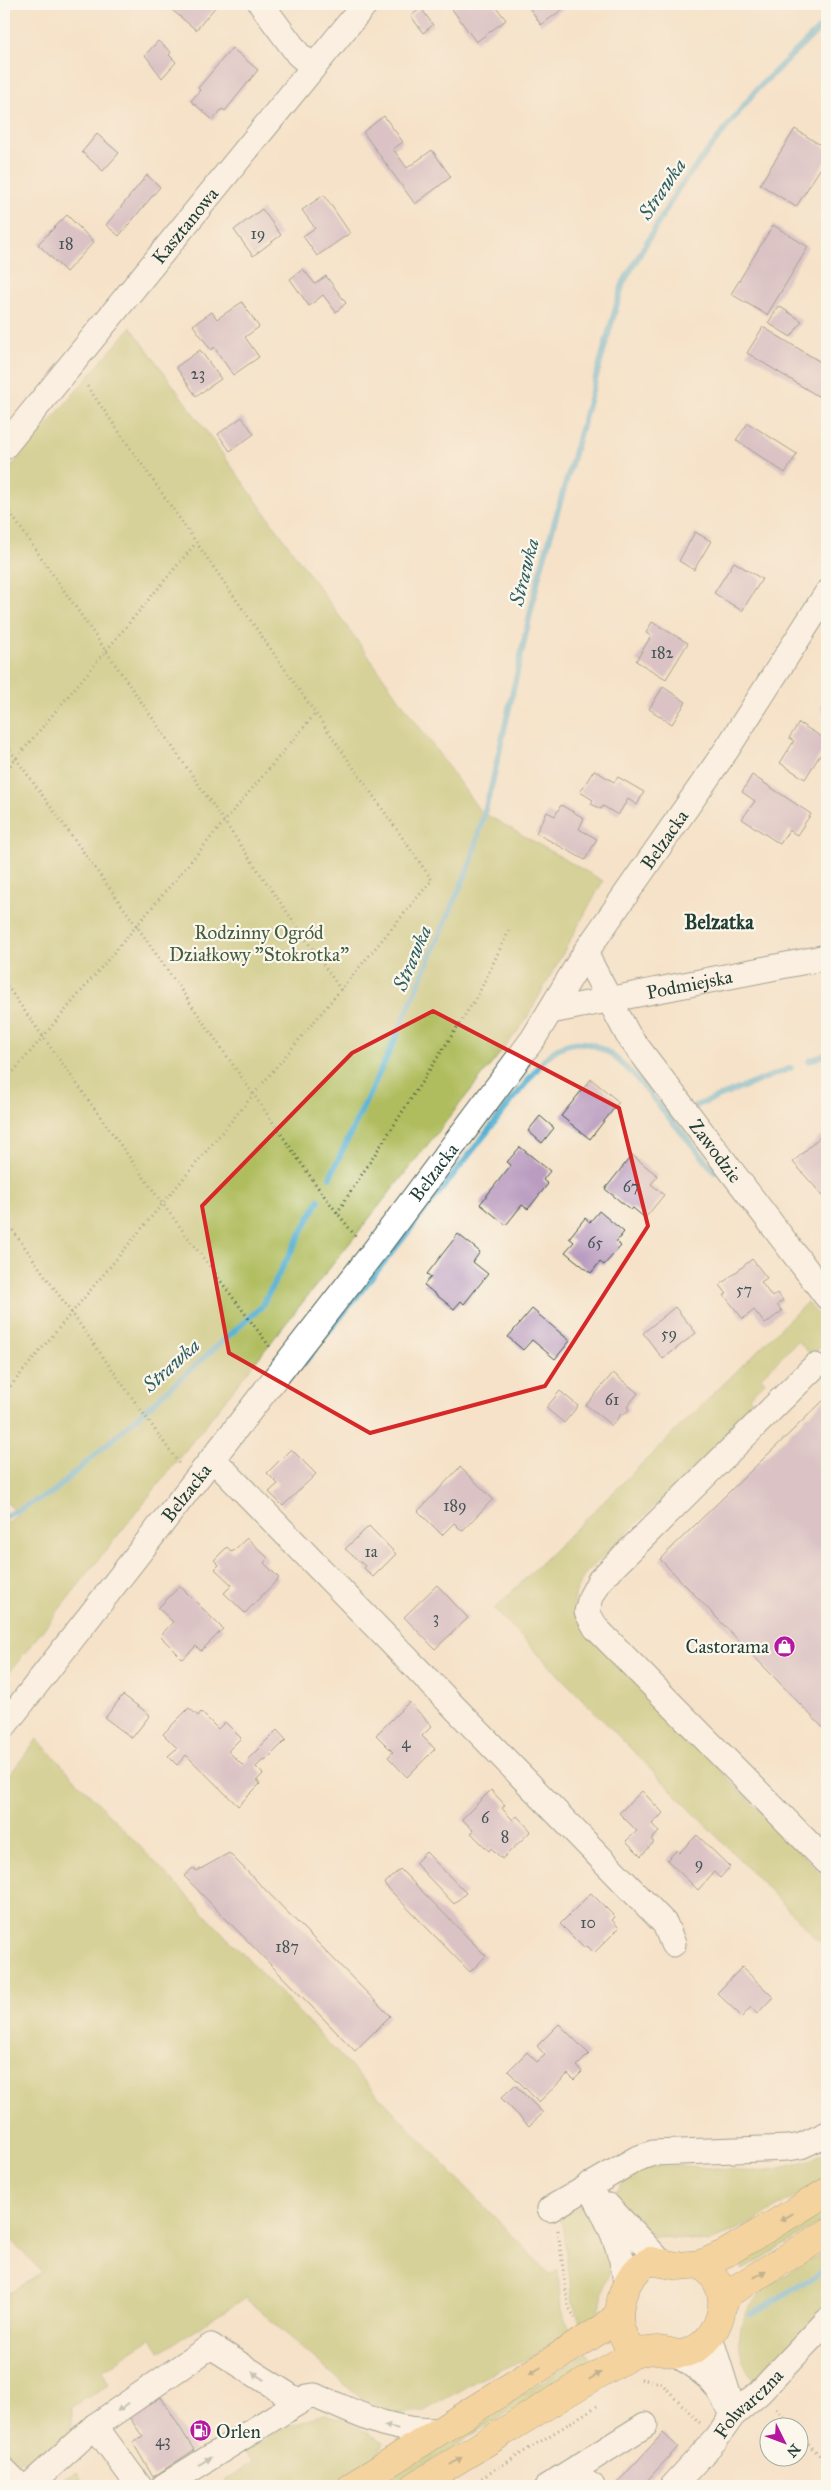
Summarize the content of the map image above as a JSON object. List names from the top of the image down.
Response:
{
  "streets": {
    "street": [
      "Kasztanowa",
      "Belzacka",
      "Podmiejska",
      "Zawodzie",
      "Folwarczna"
    ]
  },
  "crossings": [
    ["Belzacka", "Podmiejska"],
    ["Belzacka", "Zawodzie"],
    ["Podmiejska", "Zawodzie"]
  ],
  "districts": ["Belzatka"],
  "water": ["Strawka"],
  "parks": ["Rodzinny Ogród Działkowy \"Stokrotka\""],
  "places": {
    "shop": ["Castorama"],
    "fuel station": ["Orlen"]
  },
  "house_numbers": [
    "19",
    "18",
    "23",
    "182",
    "67",
    "65",
    "57",
    "59",
    "61",
    "189",
    "1a",
    "3",
    "4",
    "6",
    "8",
    "9",
    "10",
    "187",
    "43"
  ],
  "north": "bottom right"
}
